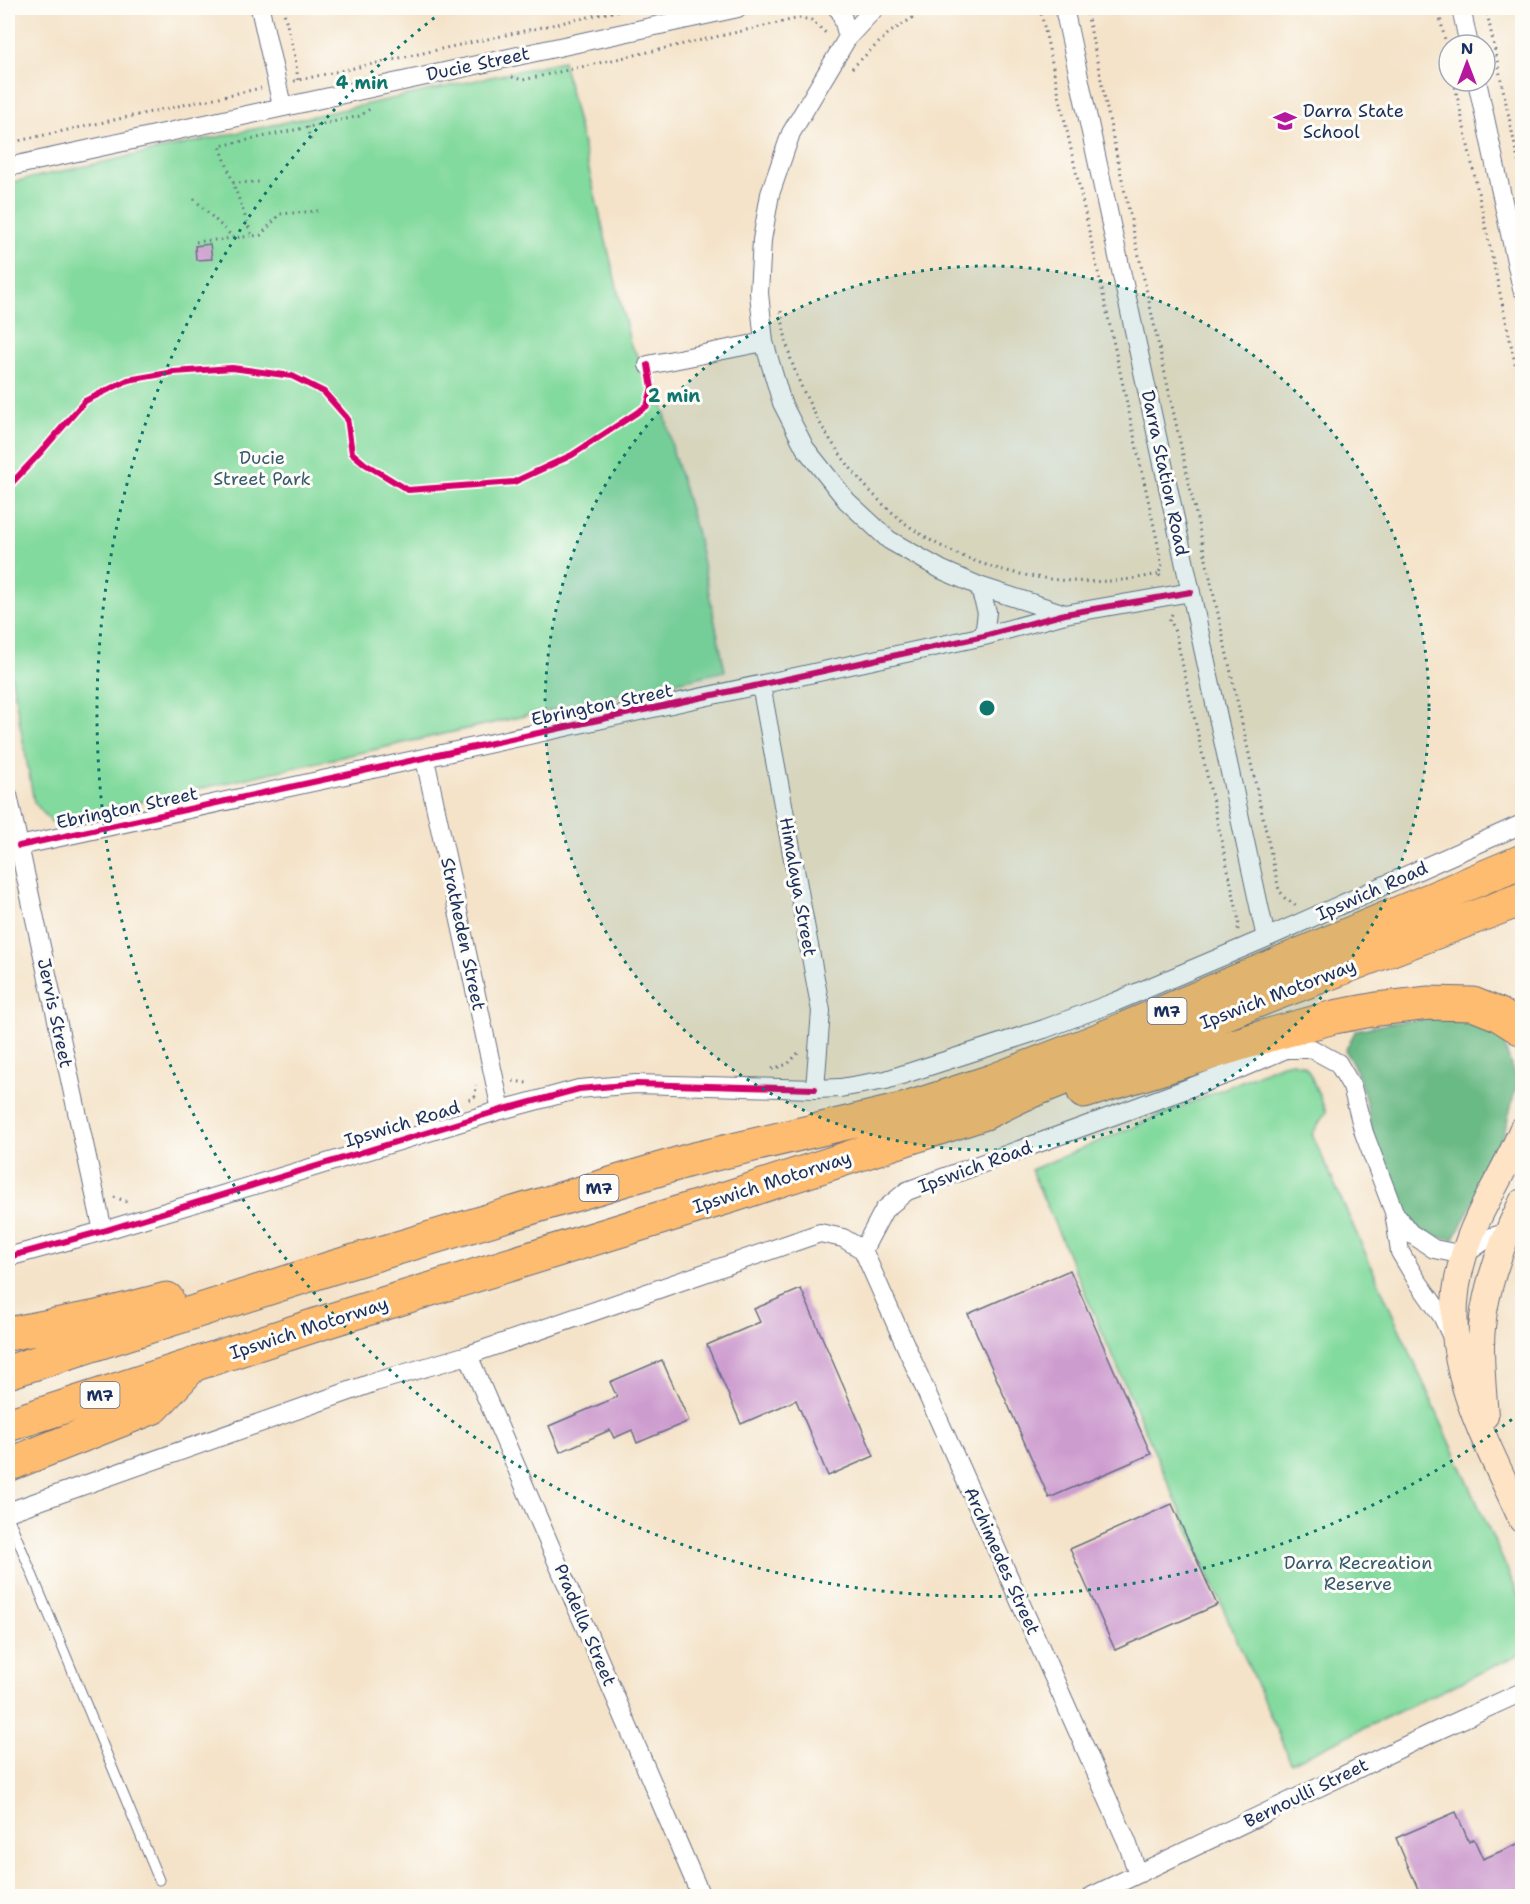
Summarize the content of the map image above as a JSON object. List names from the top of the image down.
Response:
{
  "streets": {
    "highway": ["Ipswich Motorway", "M7"],
    "street": [
      "Ducie Street",
      "Darra Station Road",
      "Ebrington Street",
      "Himalaya Street",
      "Ipswich Road",
      "Stratheden Street",
      "Jervis Street",
      "Archimedes Street",
      "Pradella Street",
      "Bernoulli Street"
    ]
  },
  "crossings": [
    ["Darra Station Road", "Ebrington Street"],
    ["Darra Station Road", "Ipswich Road"],
    ["Ebrington Street", "Himalaya Street"],
    ["Ebrington Street", "Stratheden Street"],
    ["Ebrington Street", "Jervis Street"],
    ["Himalaya Street", "Ipswich Road"],
    ["Ipswich Road", "Stratheden Street"],
    ["Ipswich Road", "Jervis Street"],
    ["Ipswich Road", "Archimedes Street"],
    ["Archimedes Street", "Bernoulli Street"]
  ],
  "parks": ["Ducie Street Park", "Darra Recreation Reserve"],
  "places": {
    "school or university": ["Darra State School"]
  },
  "north": "top",
  "rings": ["4 min", "2 min"]
}
